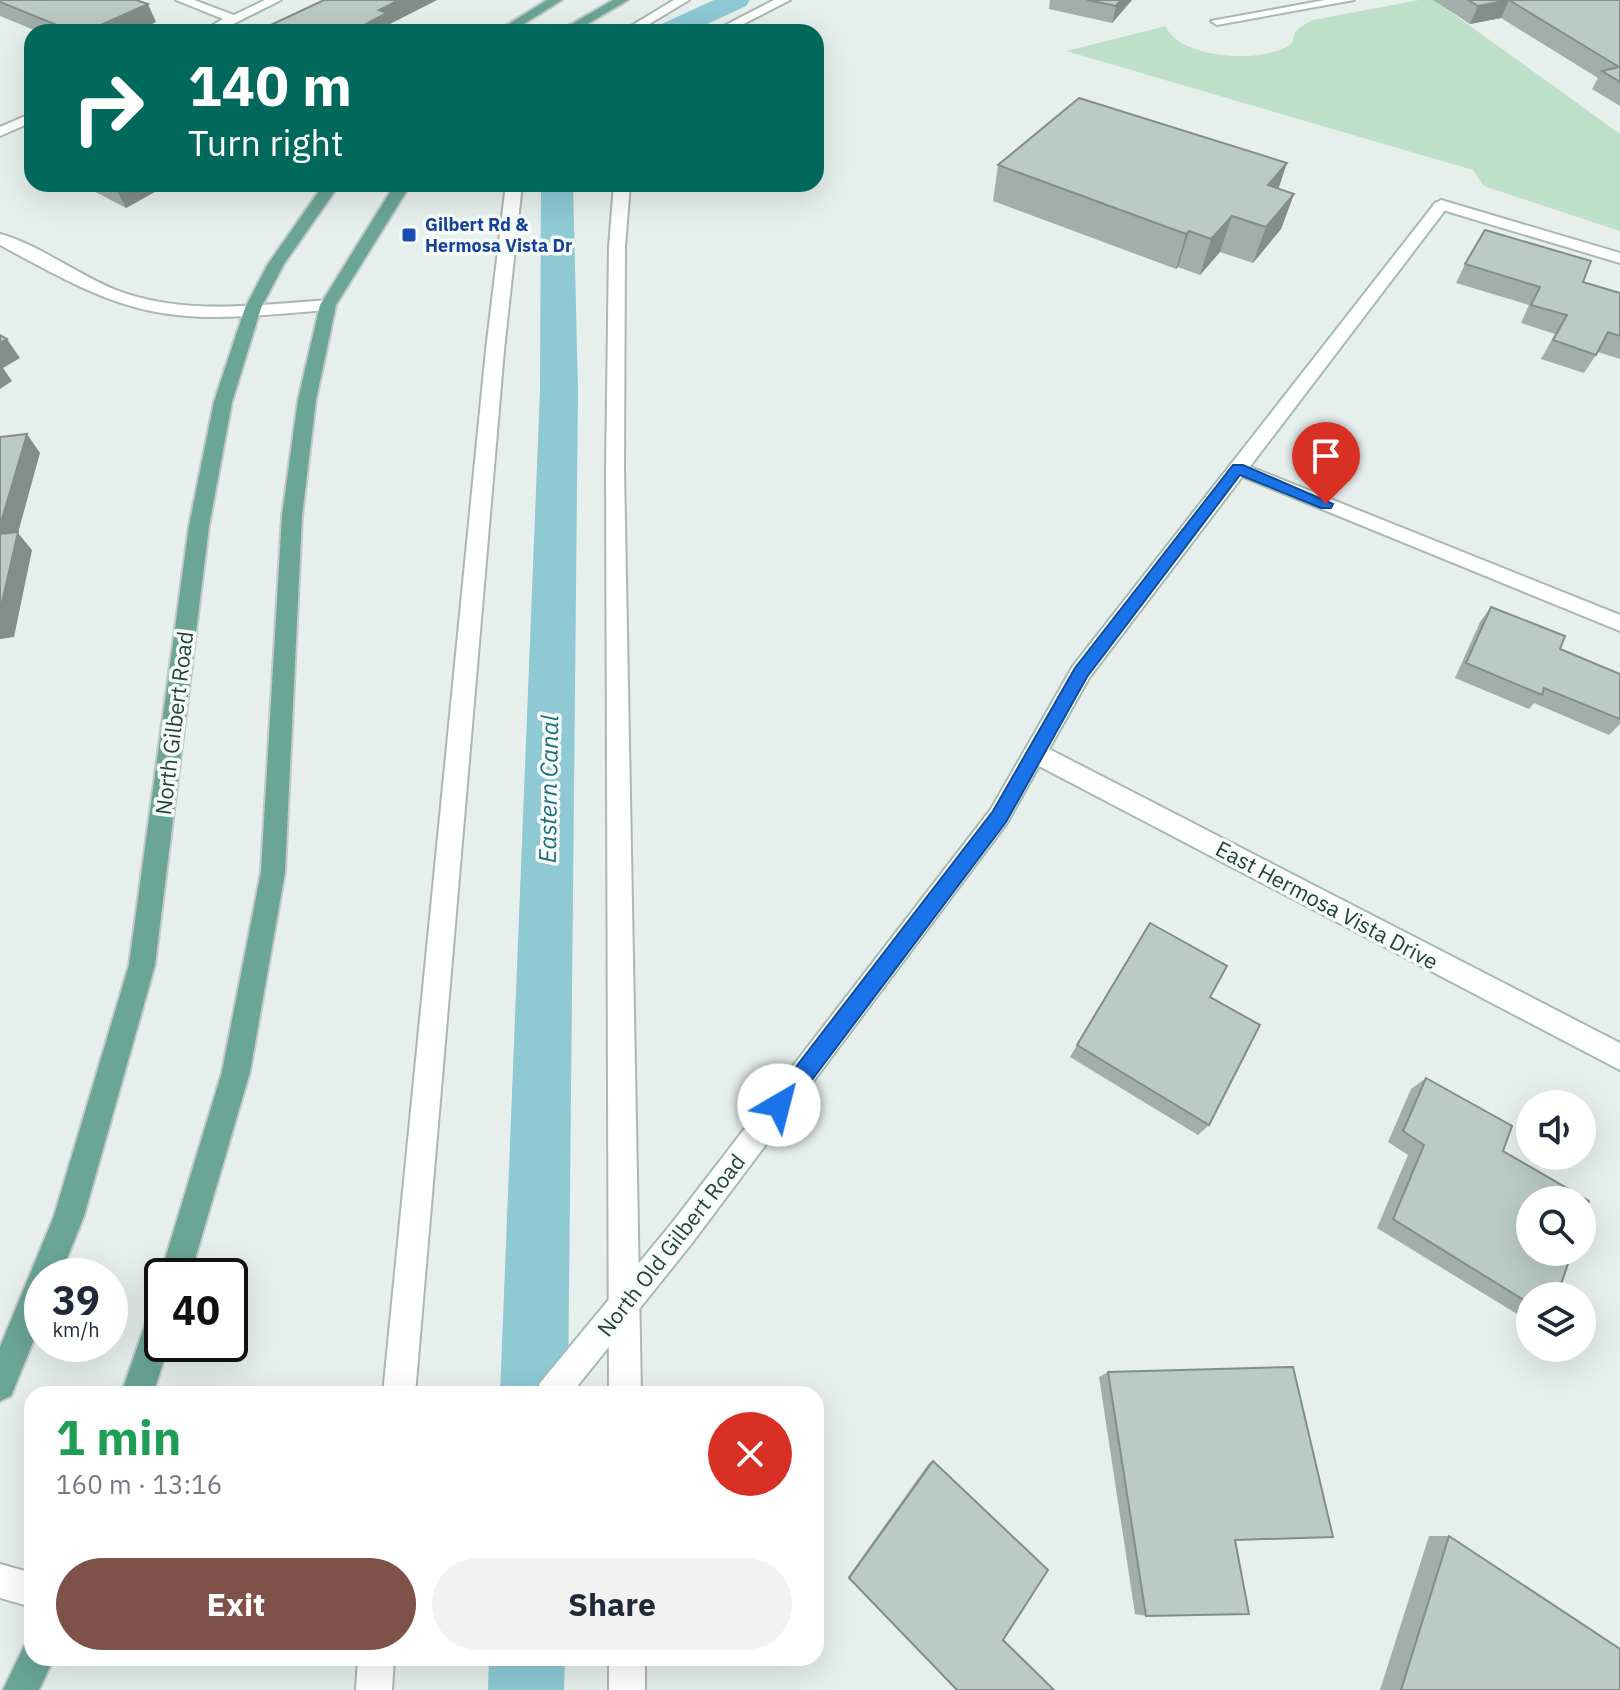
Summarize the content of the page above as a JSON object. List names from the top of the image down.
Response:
{
  "streets": {
    "main road": ["North Gilbert Road"],
    "street": ["East Hermosa Vista Drive", "North Old Gilbert Road"]
  },
  "crossings": [
    ["East Hermosa Vista Drive", "North Old Gilbert Road"]
  ],
  "water": ["Eastern Canal"],
  "places": {
    "transit": ["Gilbert Rd & Hermosa Vista Dr"]
  },
  "page": {
    "turn": ["140 m", "Turn right"],
    "speed": "39 km/h",
    "limit": "40",
    "heading": ["1 min", "160 m · 13:16"],
    "buttons": ["Exit", "Share"]
  }
}
